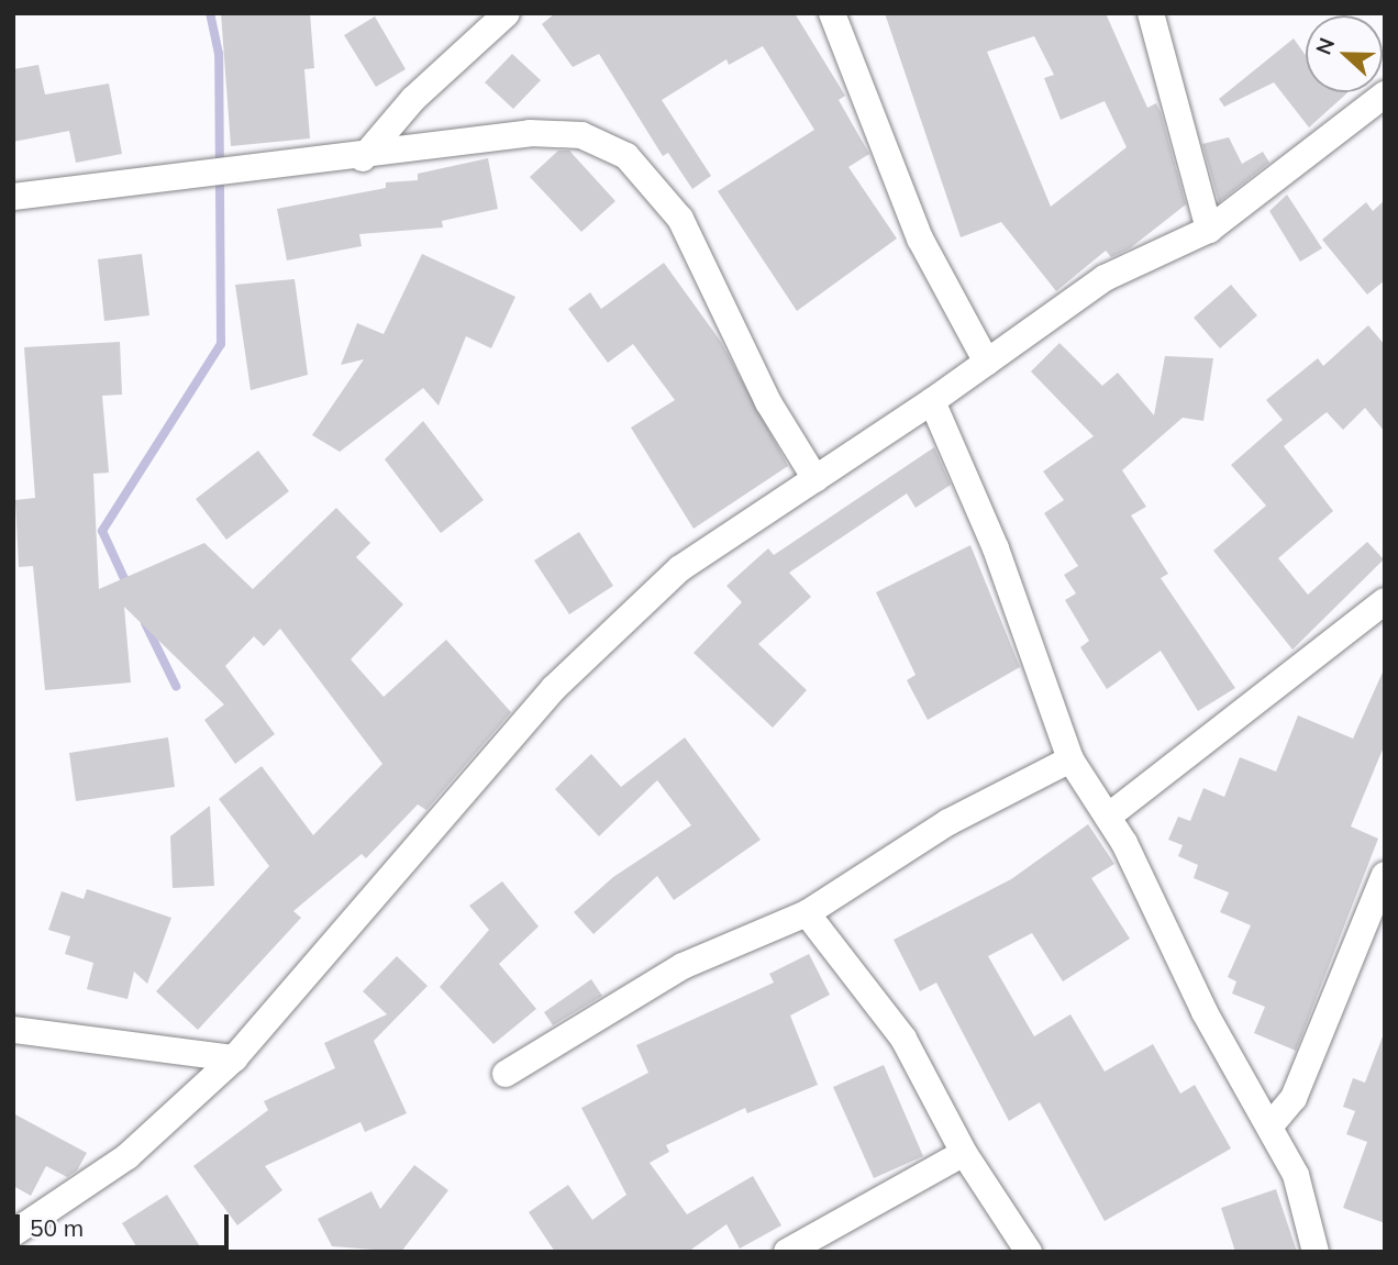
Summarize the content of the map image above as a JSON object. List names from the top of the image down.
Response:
{
  "scale_bar": "50 m",
  "north": "left"
}
